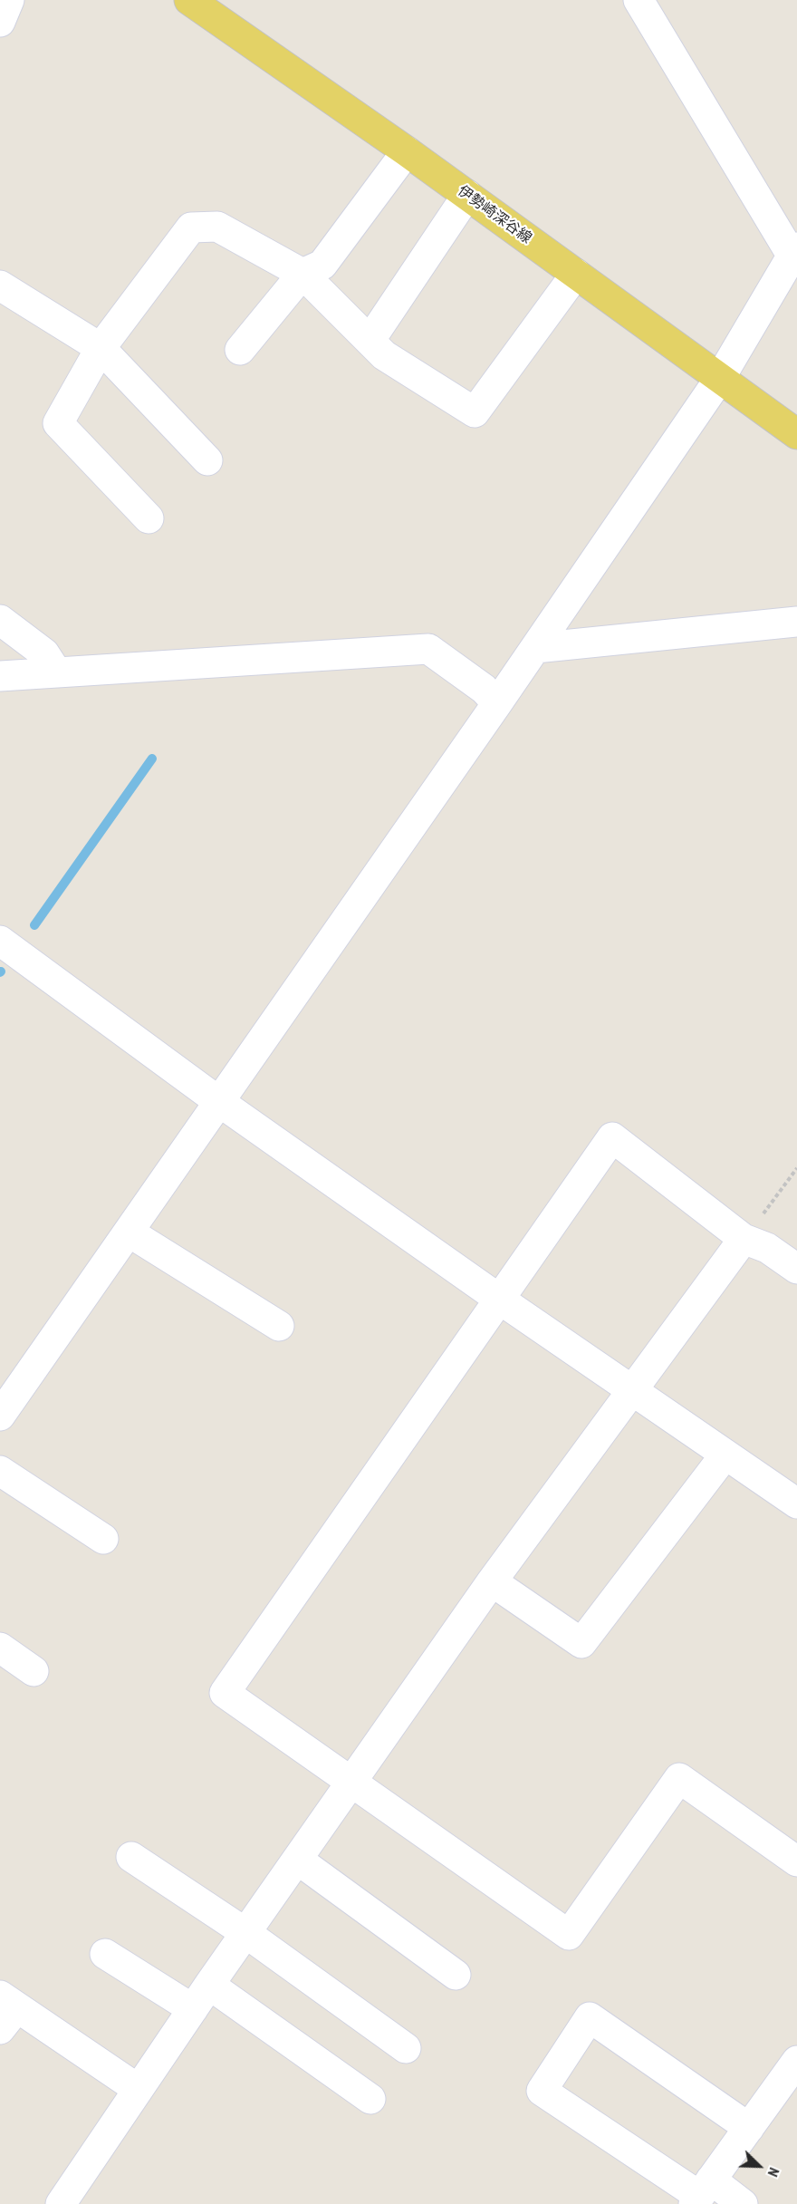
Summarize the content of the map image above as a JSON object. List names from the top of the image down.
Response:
{
  "streets": {
    "main road": ["伊勢崎深谷線"]
  },
  "north": "bottom right"
}
